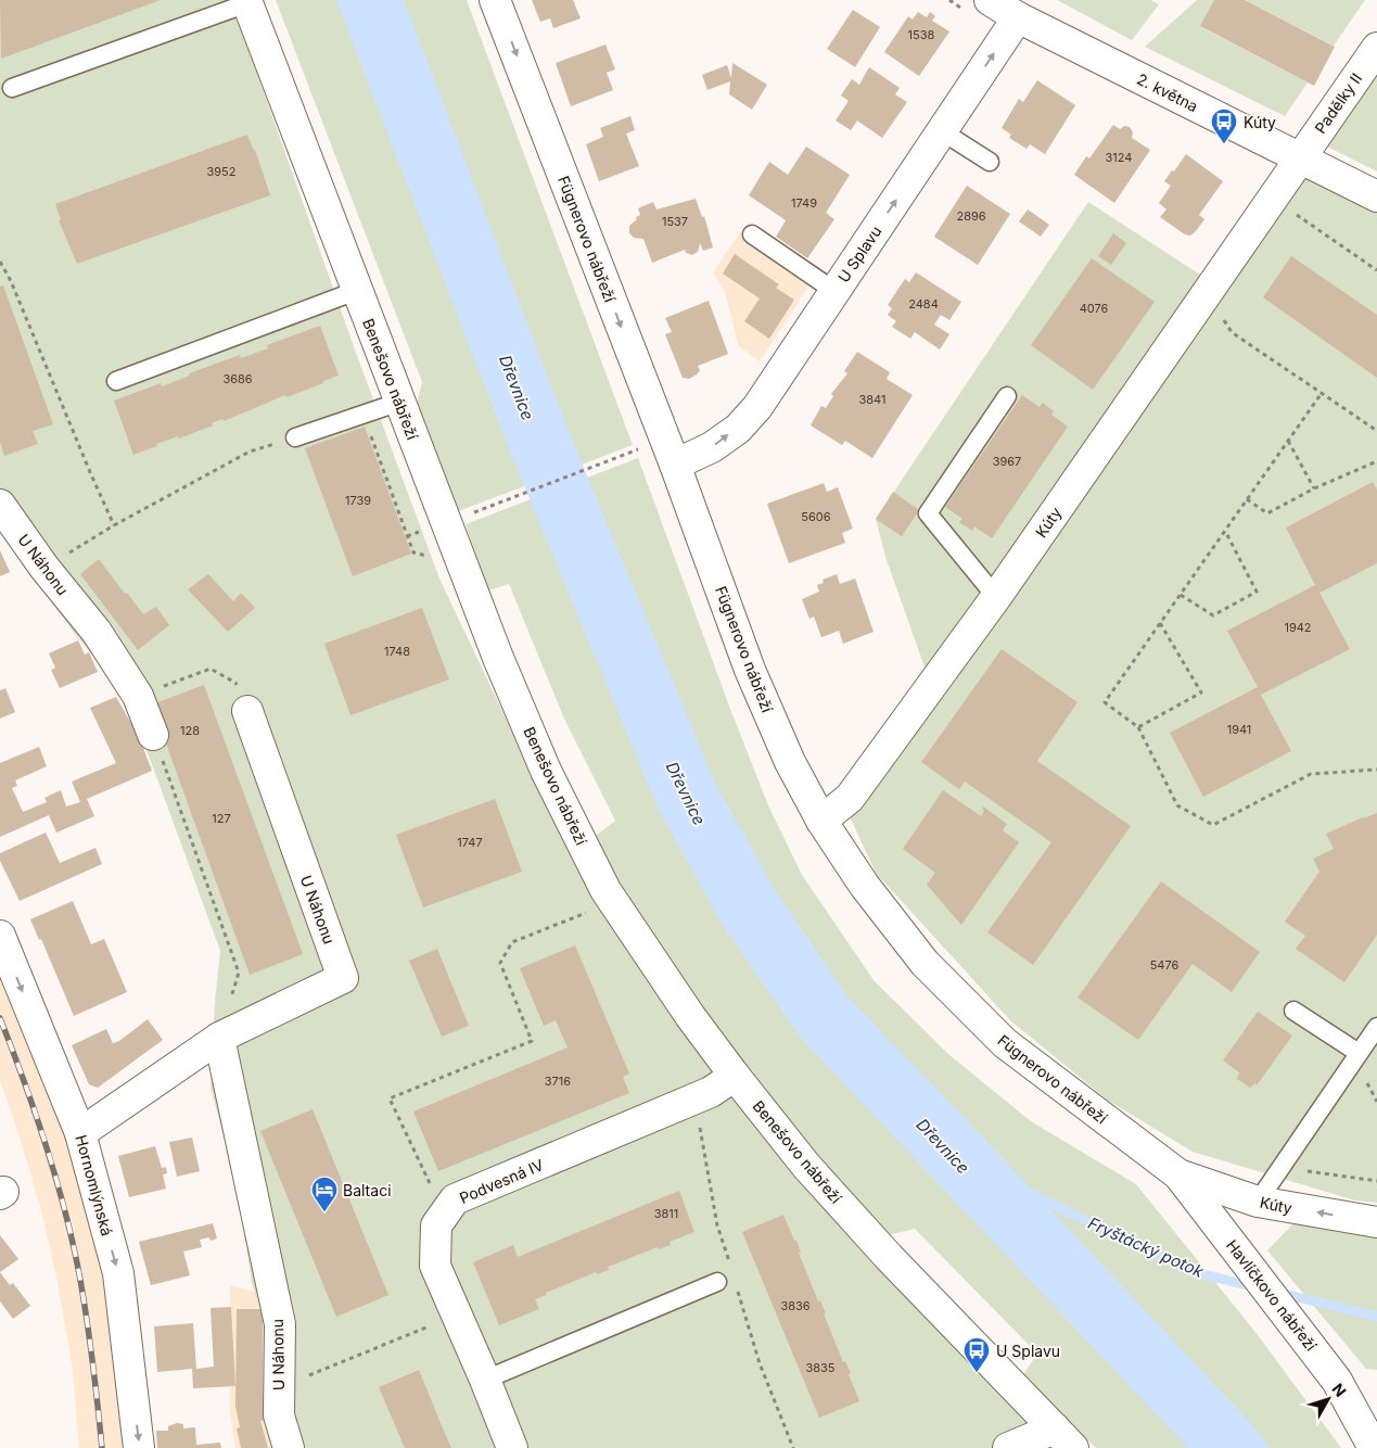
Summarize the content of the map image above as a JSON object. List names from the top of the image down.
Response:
{
  "streets": {
    "street": [
      "2. května",
      "Padělky II",
      "Fügnerovo nábřeží",
      "U Splavu",
      "Benešovo nábřeží",
      "Kúty",
      "U Náhonu",
      "Podvesná IV",
      "Hornomlýnská",
      "Havlíčkovo nábřeží"
    ]
  },
  "crossings": [
    ["2. května", "Padělky II"],
    ["2. května", "U Splavu"],
    ["2. května", "Kúty"],
    ["Padělky II", "Kúty"],
    ["Fügnerovo nábřeží", "U Splavu"],
    ["Fügnerovo nábřeží", "Kúty"],
    ["Fügnerovo nábřeží", "Havlíčkovo nábřeží"],
    ["Benešovo nábřeží", "Podvesná IV"],
    ["Kúty", "Havlíčkovo nábřeží"],
    ["U Náhonu", "Hornomlýnská"]
  ],
  "one_way": ["Fügnerovo nábřeží", "U Splavu", "Hornomlýnská"],
  "water": ["Dřevnice", "Fryštácký potok"],
  "places": {
    "bus stop": ["Kúty", "U Splavu"],
    "hotel": ["Baltaci"]
  },
  "house_numbers": [
    "1538",
    "3124",
    "3952",
    "1749",
    "2896",
    "1537",
    "2484",
    "4076",
    "3686",
    "3841",
    "3967",
    "1739",
    "5606",
    "1942",
    "1748",
    "1941",
    "128",
    "127",
    "1747",
    "5476",
    "3716",
    "3811",
    "3836",
    "3835"
  ],
  "north": "top right"
}
